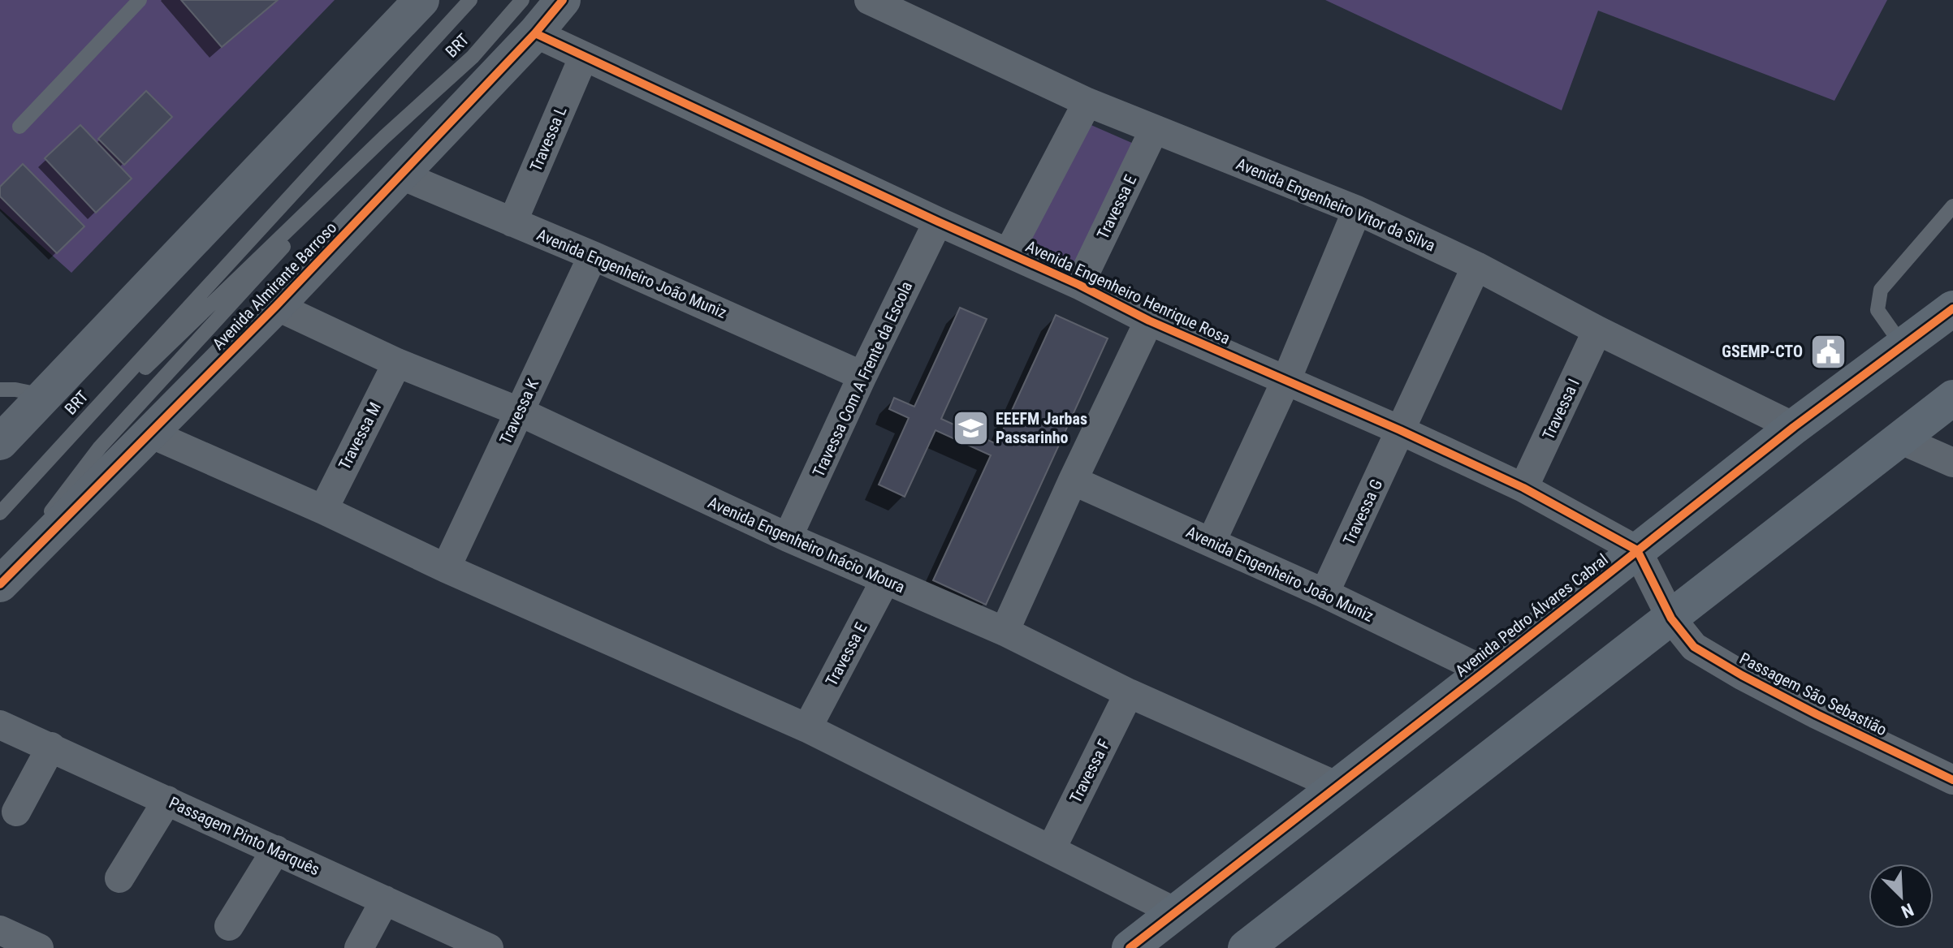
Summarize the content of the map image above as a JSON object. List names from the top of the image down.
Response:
{
  "streets": {
    "highway": ["Avenida Almirante Barroso"],
    "main road": ["Avenida Pedro Álvares Cabral"],
    "street": [
      "Travessa L",
      "Avenida Engenheiro Vitor da Silva",
      "Travessa E",
      "Avenida Engenheiro João Muniz",
      "Avenida Engenheiro Henrique Rosa",
      "Travessa Com A Frente da Escola",
      "Travessa I",
      "Travessa K",
      "Travessa M",
      "Travessa G",
      "Avenida Engenheiro Inácio Moura",
      "Passagem São Sebastião",
      "Travessa F",
      "Passagem Pinto Marquês"
    ],
    "lane": ["BRT"]
  },
  "crossings": [
    ["Travessa L", "Avenida Engenheiro João Muniz"],
    ["Travessa L", "Avenida Engenheiro Henrique Rosa"],
    ["Avenida Engenheiro Vitor da Silva", "Travessa E"],
    ["Avenida Engenheiro Vitor da Silva", "Travessa I"],
    ["Avenida Engenheiro Vitor da Silva", "Travessa G"],
    ["Avenida Engenheiro Vitor da Silva", "Avenida Pedro Álvares Cabral"],
    ["Travessa E", "Avenida Engenheiro Henrique Rosa"],
    ["Travessa E", "Avenida Engenheiro Inácio Moura"],
    ["Avenida Engenheiro João Muniz", "Avenida Almirante Barroso"],
    ["Avenida Engenheiro João Muniz", "Travessa Com A Frente da Escola"],
    ["Avenida Engenheiro João Muniz", "Travessa K"],
    ["Avenida Engenheiro João Muniz", "Travessa G"],
    ["Avenida Engenheiro João Muniz", "Avenida Pedro Álvares Cabral"],
    ["Avenida Almirante Barroso", "Avenida Engenheiro Henrique Rosa"],
    ["Avenida Almirante Barroso", "Avenida Engenheiro Inácio Moura"],
    ["Avenida Engenheiro Henrique Rosa", "Travessa Com A Frente da Escola"],
    ["Avenida Engenheiro Henrique Rosa", "Travessa I"],
    ["Avenida Engenheiro Henrique Rosa", "Travessa G"],
    ["Avenida Engenheiro Henrique Rosa", "Avenida Pedro Álvares Cabral"],
    ["Travessa Com A Frente da Escola", "Avenida Engenheiro Inácio Moura"],
    ["Travessa K", "Avenida Engenheiro Inácio Moura"],
    ["Travessa M", "Avenida Engenheiro Inácio Moura"],
    ["Avenida Engenheiro Inácio Moura", "Avenida Pedro Álvares Cabral"],
    ["Avenida Engenheiro Inácio Moura", "Travessa F"]
  ],
  "places": {
    "public building": ["GSEMP-CTO"],
    "school or university": ["EEEFM Jarbas Passarinho"]
  },
  "north": "bottom right"
}
